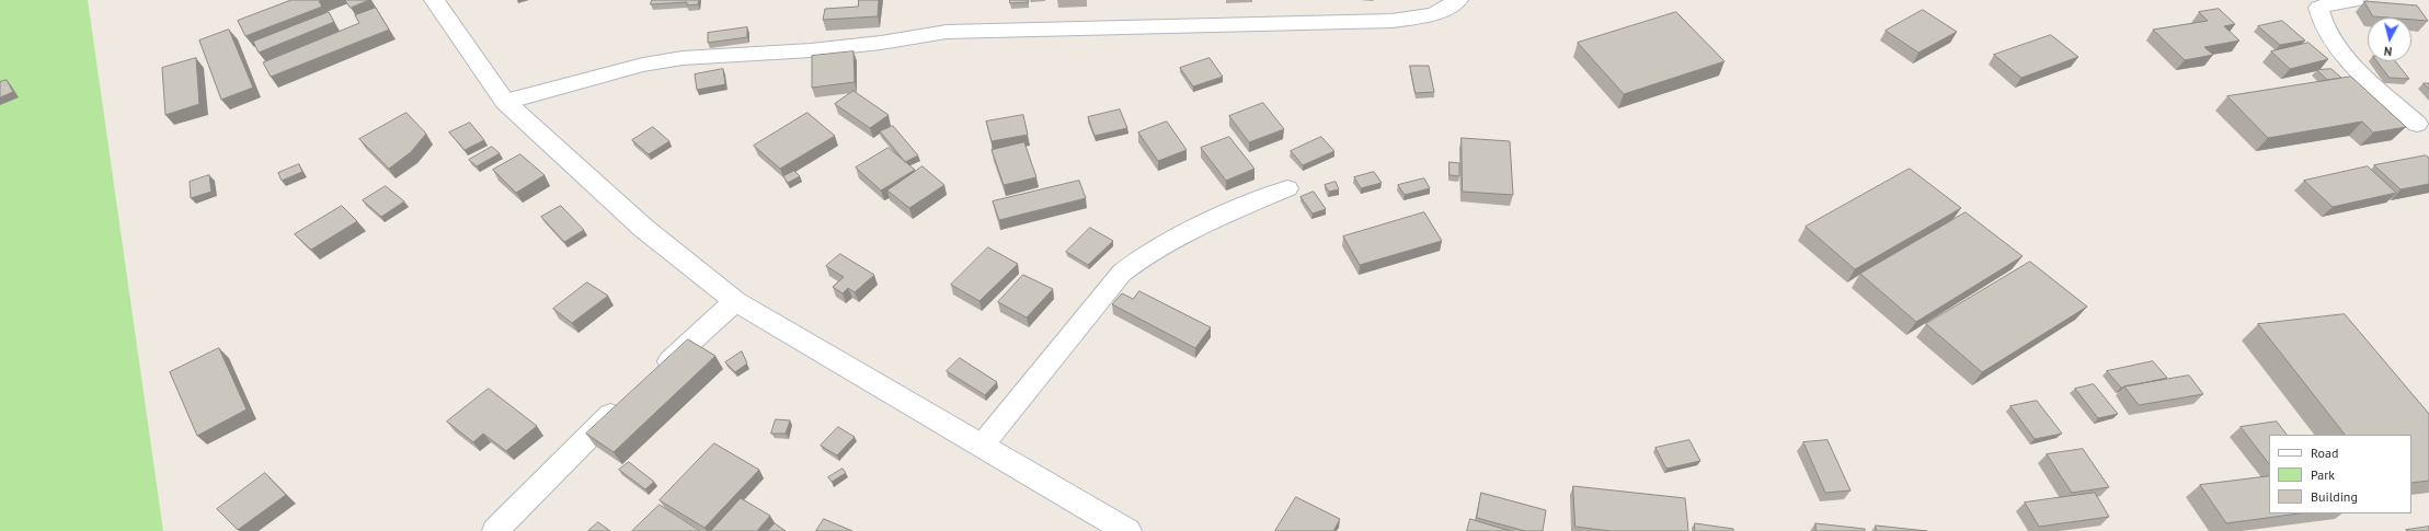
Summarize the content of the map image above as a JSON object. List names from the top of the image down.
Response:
{
  "legend": ["Road", "Park", "Building"],
  "north": "bottom"
}
